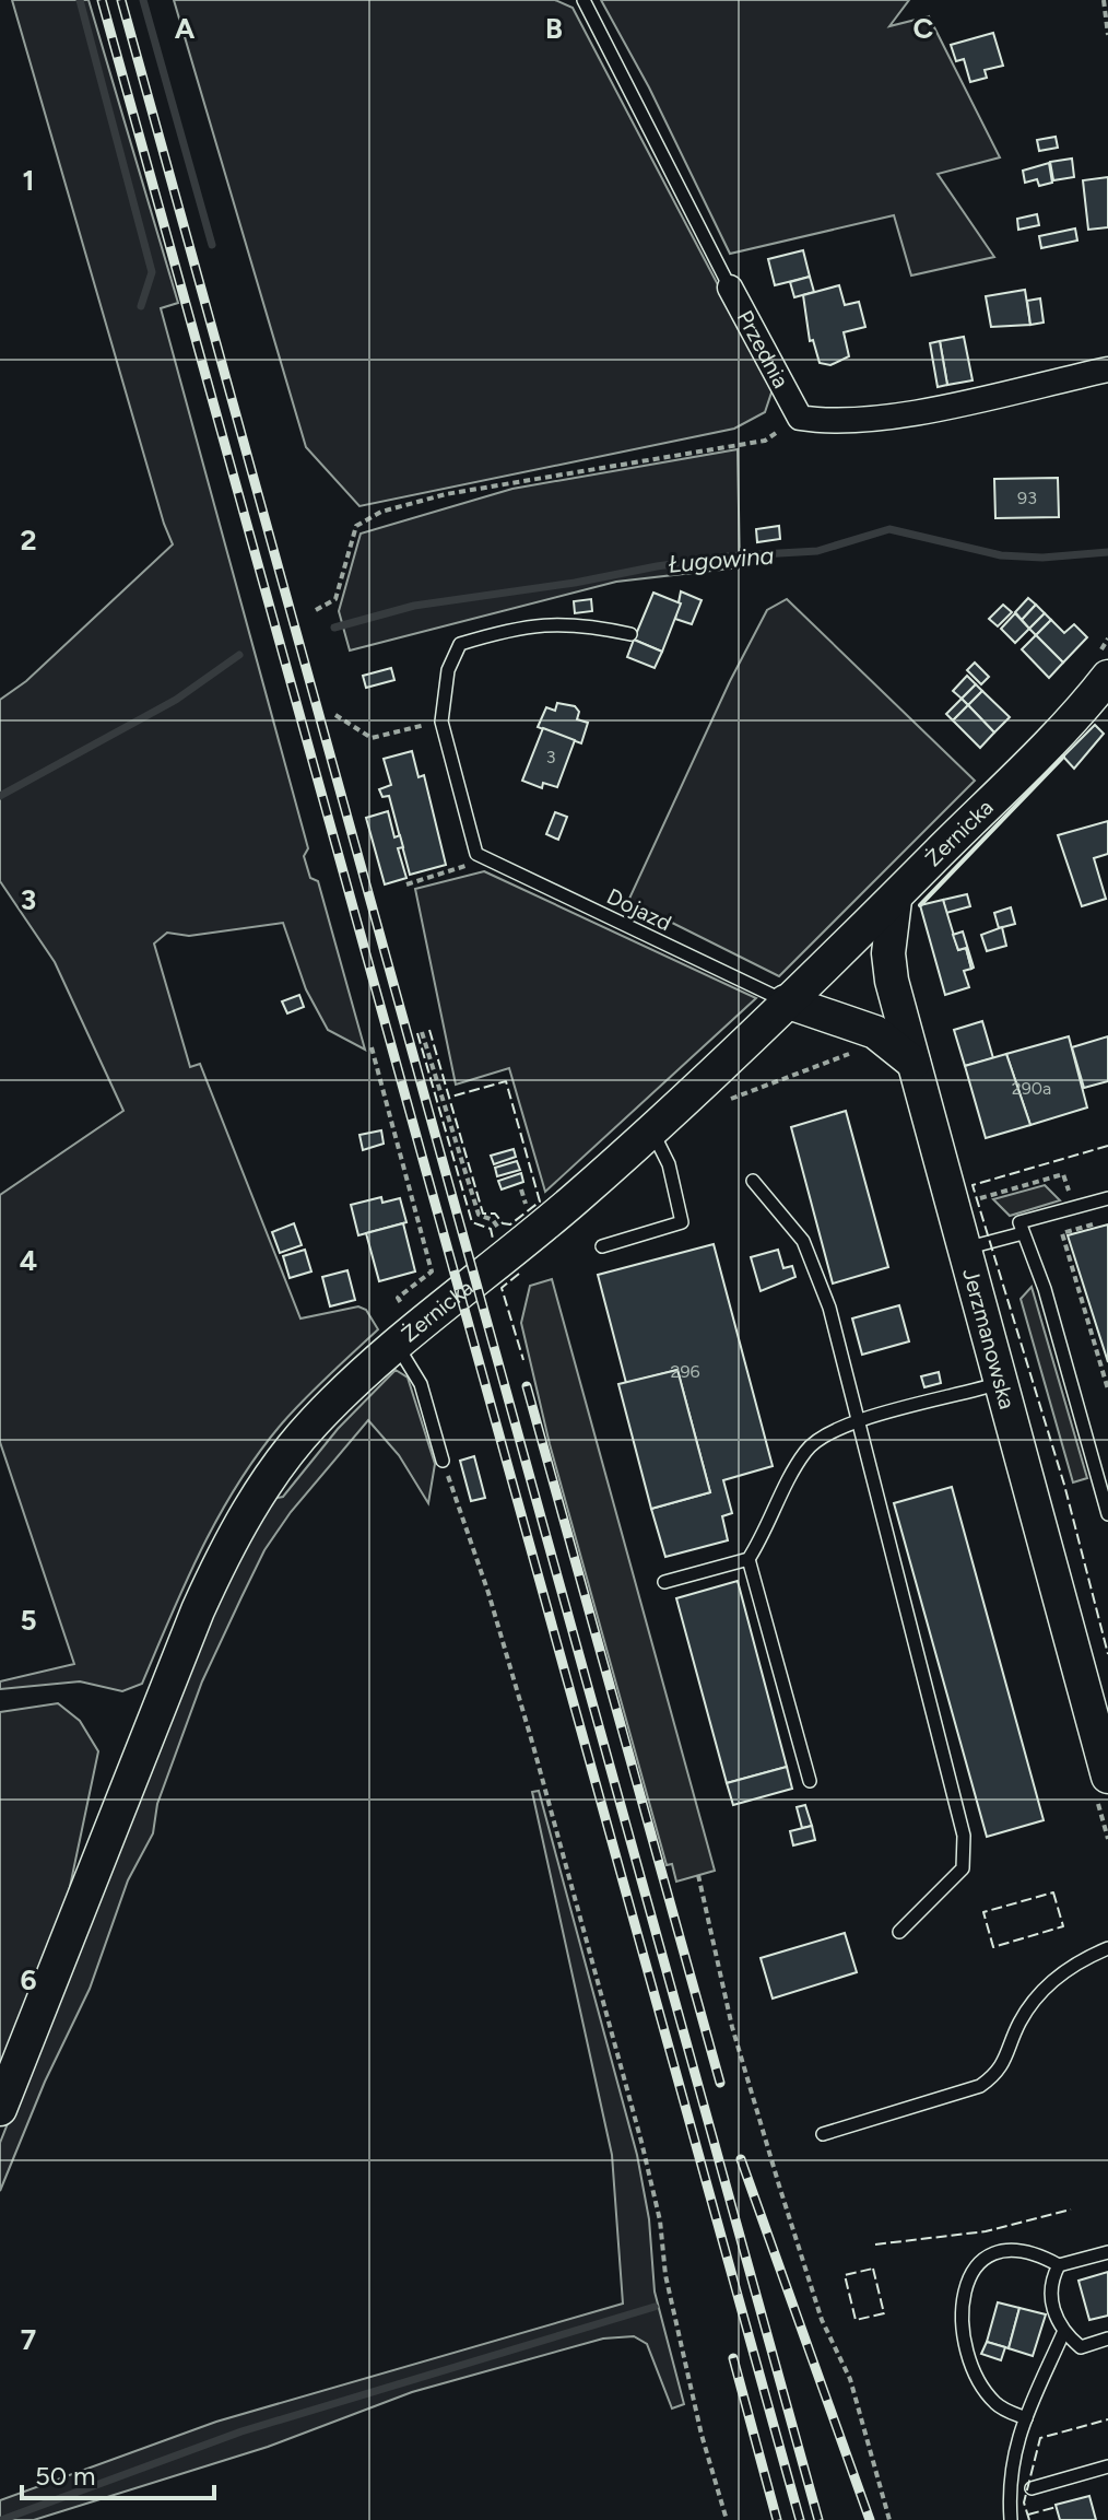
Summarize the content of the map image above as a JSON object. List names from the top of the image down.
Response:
{
  "streets": {
    "street": ["Przednia", "Żernicka", "Jerzmanowska"],
    "lane": ["Dojazd"]
  },
  "crossings": [
    ["Żernicka", "Dojazd"],
    ["Żernicka", "Jerzmanowska"]
  ],
  "water": ["Ługowina"],
  "house_numbers": [
    "93",
    "3",
    "290a",
    "296"
  ],
  "scale_bar": "50 m",
  "grid": {
    "columns": ["A", "B", "C"],
    "rows": [
      "1",
      "2",
      "3",
      "4",
      "5",
      "6",
      "7"
    ]
  }
}
